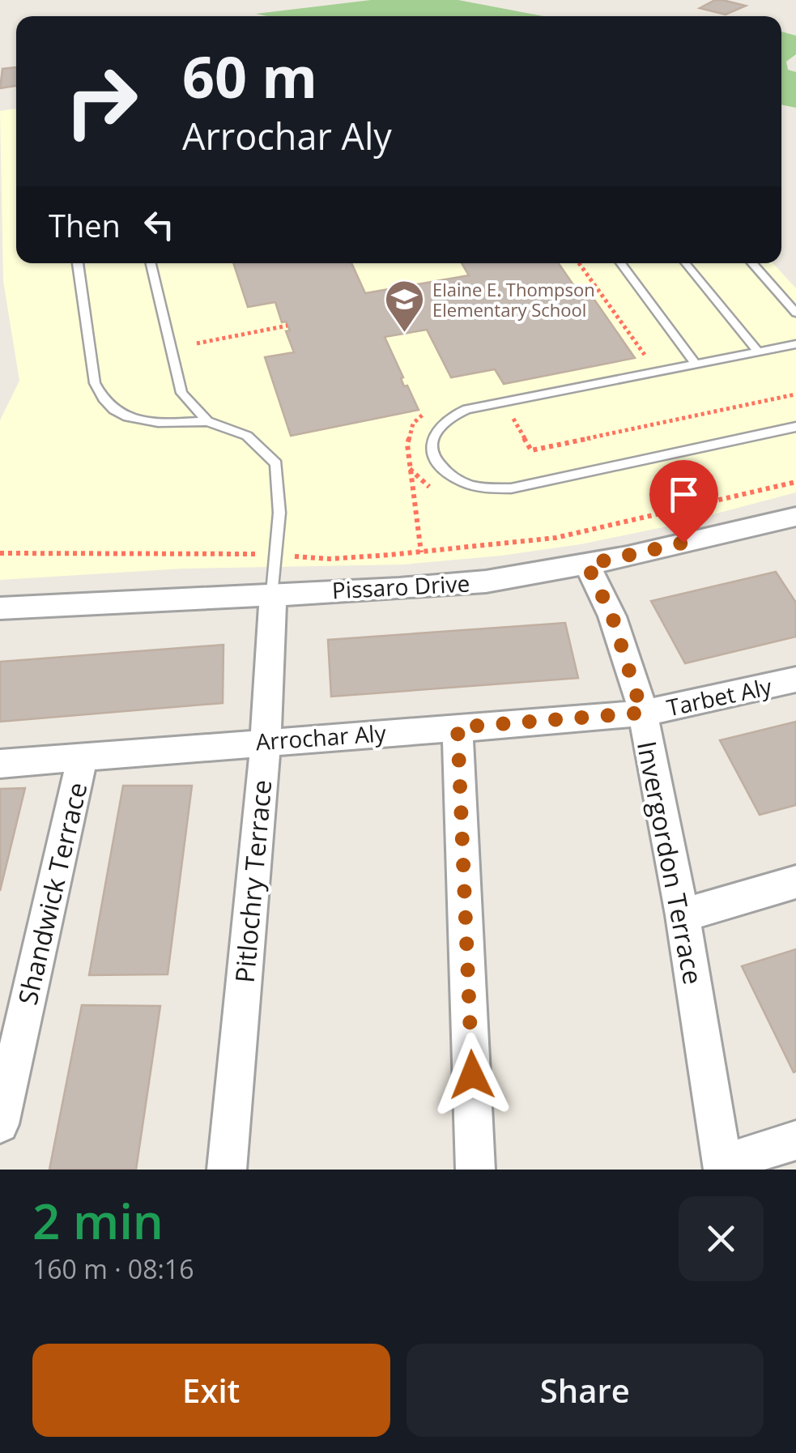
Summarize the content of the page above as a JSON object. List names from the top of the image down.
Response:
{
  "streets": {
    "street": [
      "Pissaro Drive",
      "Tarbet Aly",
      "Arrochar Aly",
      "Invergordon Terrace",
      "Pitlochry Terrace",
      "Shandwick Terrace"
    ]
  },
  "crossings": [
    ["Pissaro Drive", "Invergordon Terrace"],
    ["Pissaro Drive", "Pitlochry Terrace"],
    ["Tarbet Aly", "Arrochar Aly"],
    ["Tarbet Aly", "Invergordon Terrace"],
    ["Arrochar Aly", "Invergordon Terrace"],
    ["Arrochar Aly", "Pitlochry Terrace"],
    ["Arrochar Aly", "Shandwick Terrace"]
  ],
  "places": {
    "school or university": ["Elaine E. Thompson Elementary School"]
  },
  "page": {
    "turn": ["60 m", "Arrochar Aly"],
    "then": "Then",
    "heading": ["2 min", "160 m · 08:16"],
    "buttons": ["Exit", "Share"]
  }
}
